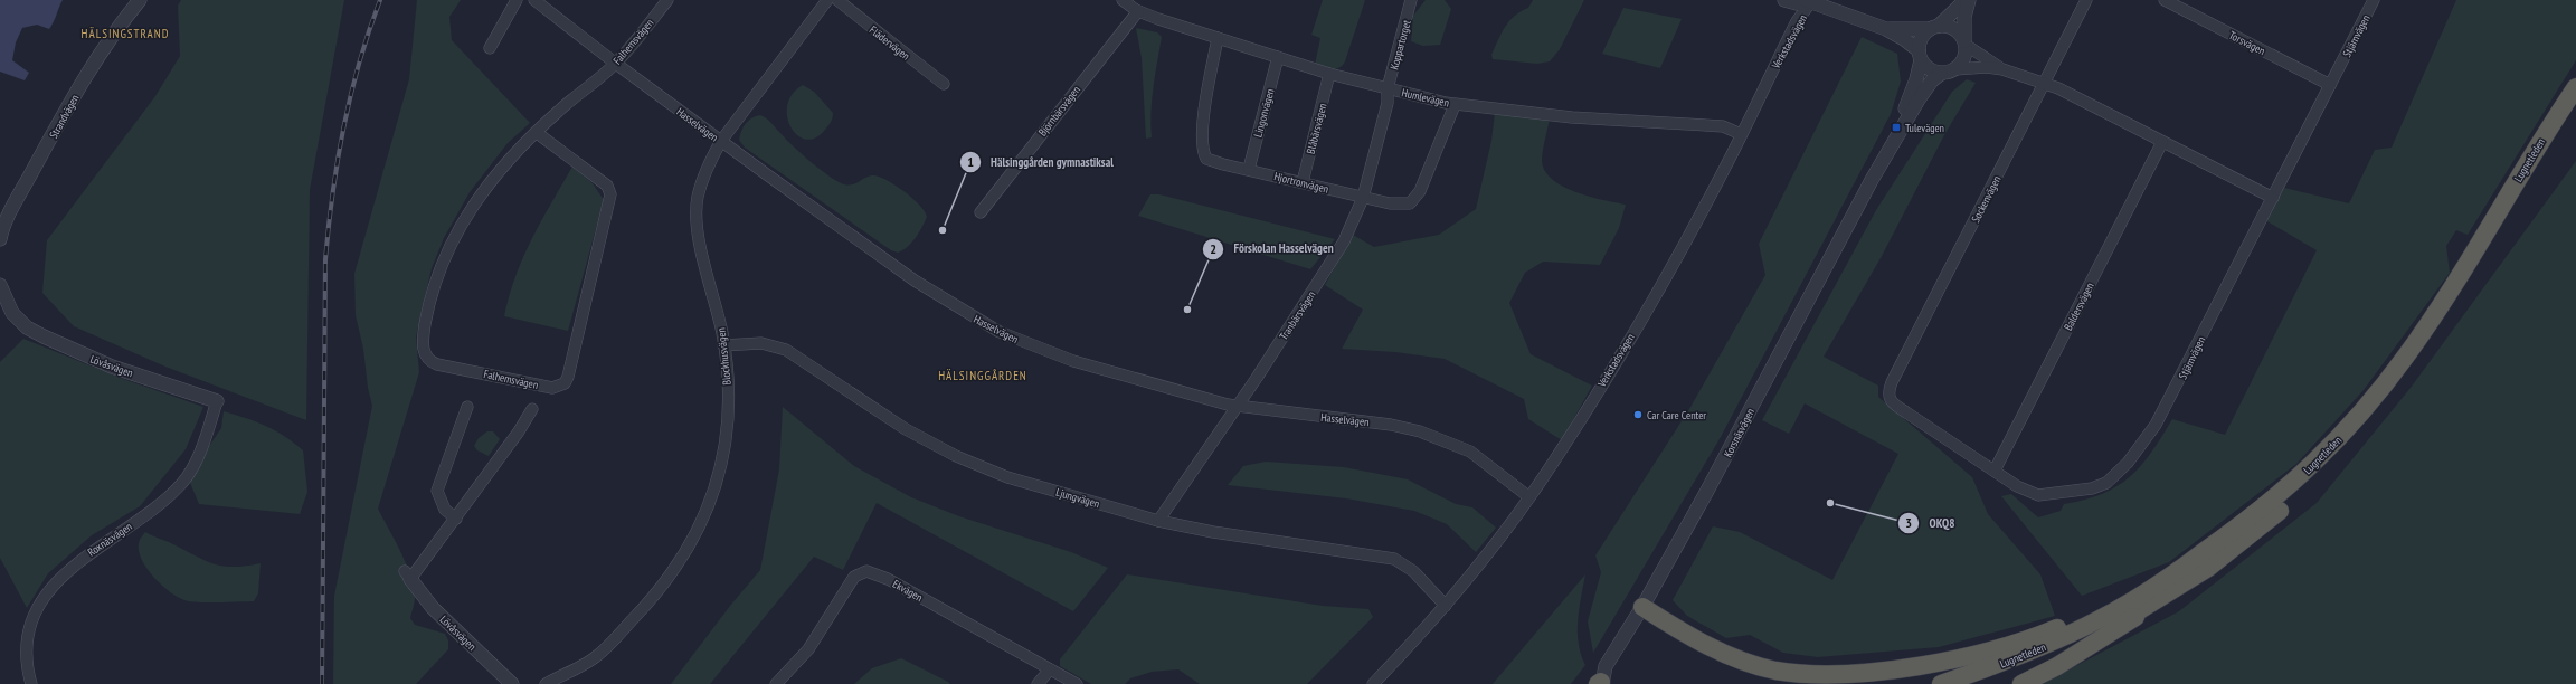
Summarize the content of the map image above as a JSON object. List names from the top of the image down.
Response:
{
  "streets": {
    "highway": ["Lugnetleden"],
    "street": [
      "Stjärnvägen",
      "Falhemsvägen",
      "Verkstadsvägen",
      "Flädervägen",
      "Torsvägen",
      "Koppartorget",
      "Humlevägen",
      "Björnbärsvägen",
      "Lingonvägen",
      "Strandvägen",
      "Hasselvägen",
      "Blåbärsvägen",
      "Hjortronvägen",
      "Sockenvägen",
      "Baldersvägen",
      "Tranbärsvägen",
      "Blockhusvägen",
      "Lövåsvägen",
      "Korsnäsvägen",
      "Ljungvägen",
      "Roxnäsvägen",
      "Ekvägen"
    ]
  },
  "crossings": [
    ["Stjärnvägen", "Torsvägen"],
    ["Stjärnvägen", "Sockenvägen"],
    ["Stjärnvägen", "Baldersvägen"],
    ["Falhemsvägen", "Hasselvägen"],
    ["Verkstadsvägen", "Humlevägen"],
    ["Verkstadsvägen", "Hasselvägen"],
    ["Verkstadsvägen", "Ljungvägen"],
    ["Koppartorget", "Humlevägen"],
    ["Koppartorget", "Tranbärsvägen"],
    ["Humlevägen", "Björnbärsvägen"],
    ["Humlevägen", "Lingonvägen"],
    ["Humlevägen", "Blåbärsvägen"],
    ["Humlevägen", "Hjortronvägen"],
    ["Humlevägen", "Tranbärsvägen"],
    ["Lingonvägen", "Hjortronvägen"],
    ["Hasselvägen", "Tranbärsvägen"],
    ["Hasselvägen", "Blockhusvägen"],
    ["Blåbärsvägen", "Hjortronvägen"],
    ["Hjortronvägen", "Tranbärsvägen"],
    ["Tranbärsvägen", "Ljungvägen"],
    ["Blockhusvägen", "Ljungvägen"],
    ["Lövåsvägen", "Roxnäsvägen"]
  ],
  "districts": ["HÄLSINGSTRAND", "HÄLSINGGÅRDEN"],
  "places": {
    "transit": ["Tulevägen"],
    "other": [
      "Hälsinggården gymnastiksal",
      "Förskolan Hasselvägen",
      "Car Care Center",
      "OKQ8"
    ]
  }
}
